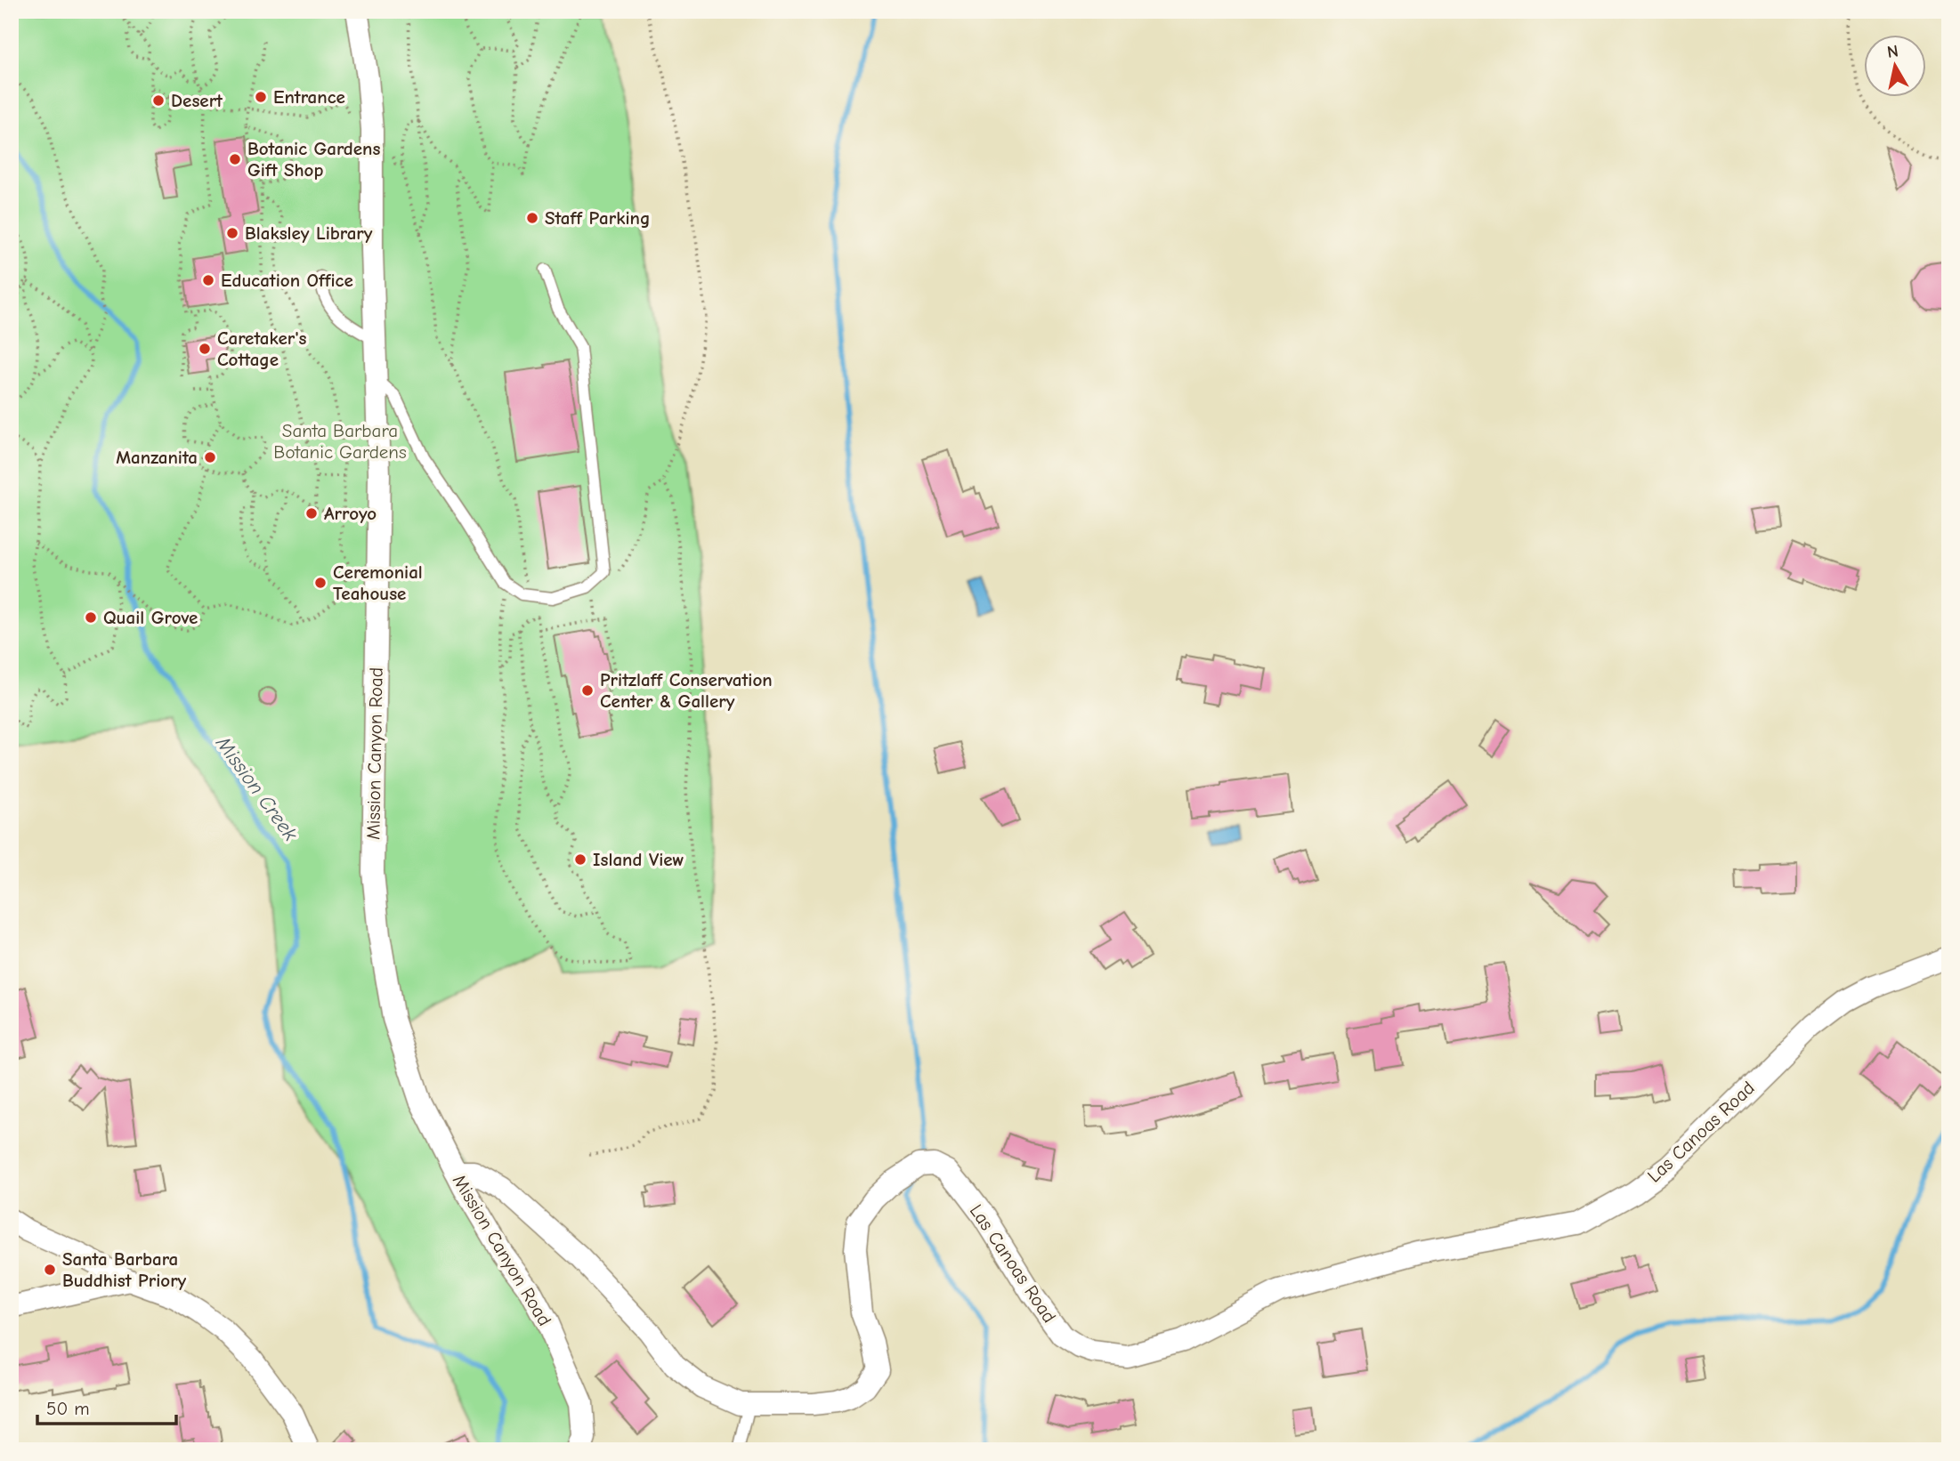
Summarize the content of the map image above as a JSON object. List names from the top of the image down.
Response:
{
  "streets": {
    "street": ["Mission Canyon Road", "Las Canoas Road"]
  },
  "crossings": [
    ["Mission Canyon Road", "Las Canoas Road"]
  ],
  "water": ["Mission Creek"],
  "parks": ["Santa Barbara Botanic Gardens"],
  "places": [
    "Entrance",
    "Desert",
    "Botanic Gardens Gift Shop",
    "Staff Parking",
    "Blaksley Library",
    "Education Office",
    "Caretaker's Cottage",
    "Manzanita",
    "Arroyo",
    "Ceremonial Teahouse",
    "Quail Grove",
    "Pritzlaff Conservation Center & Gallery",
    "Island View",
    "Santa Barbara Buddhist Priory"
  ],
  "scale_bar": "50 m",
  "north": "top"
}
